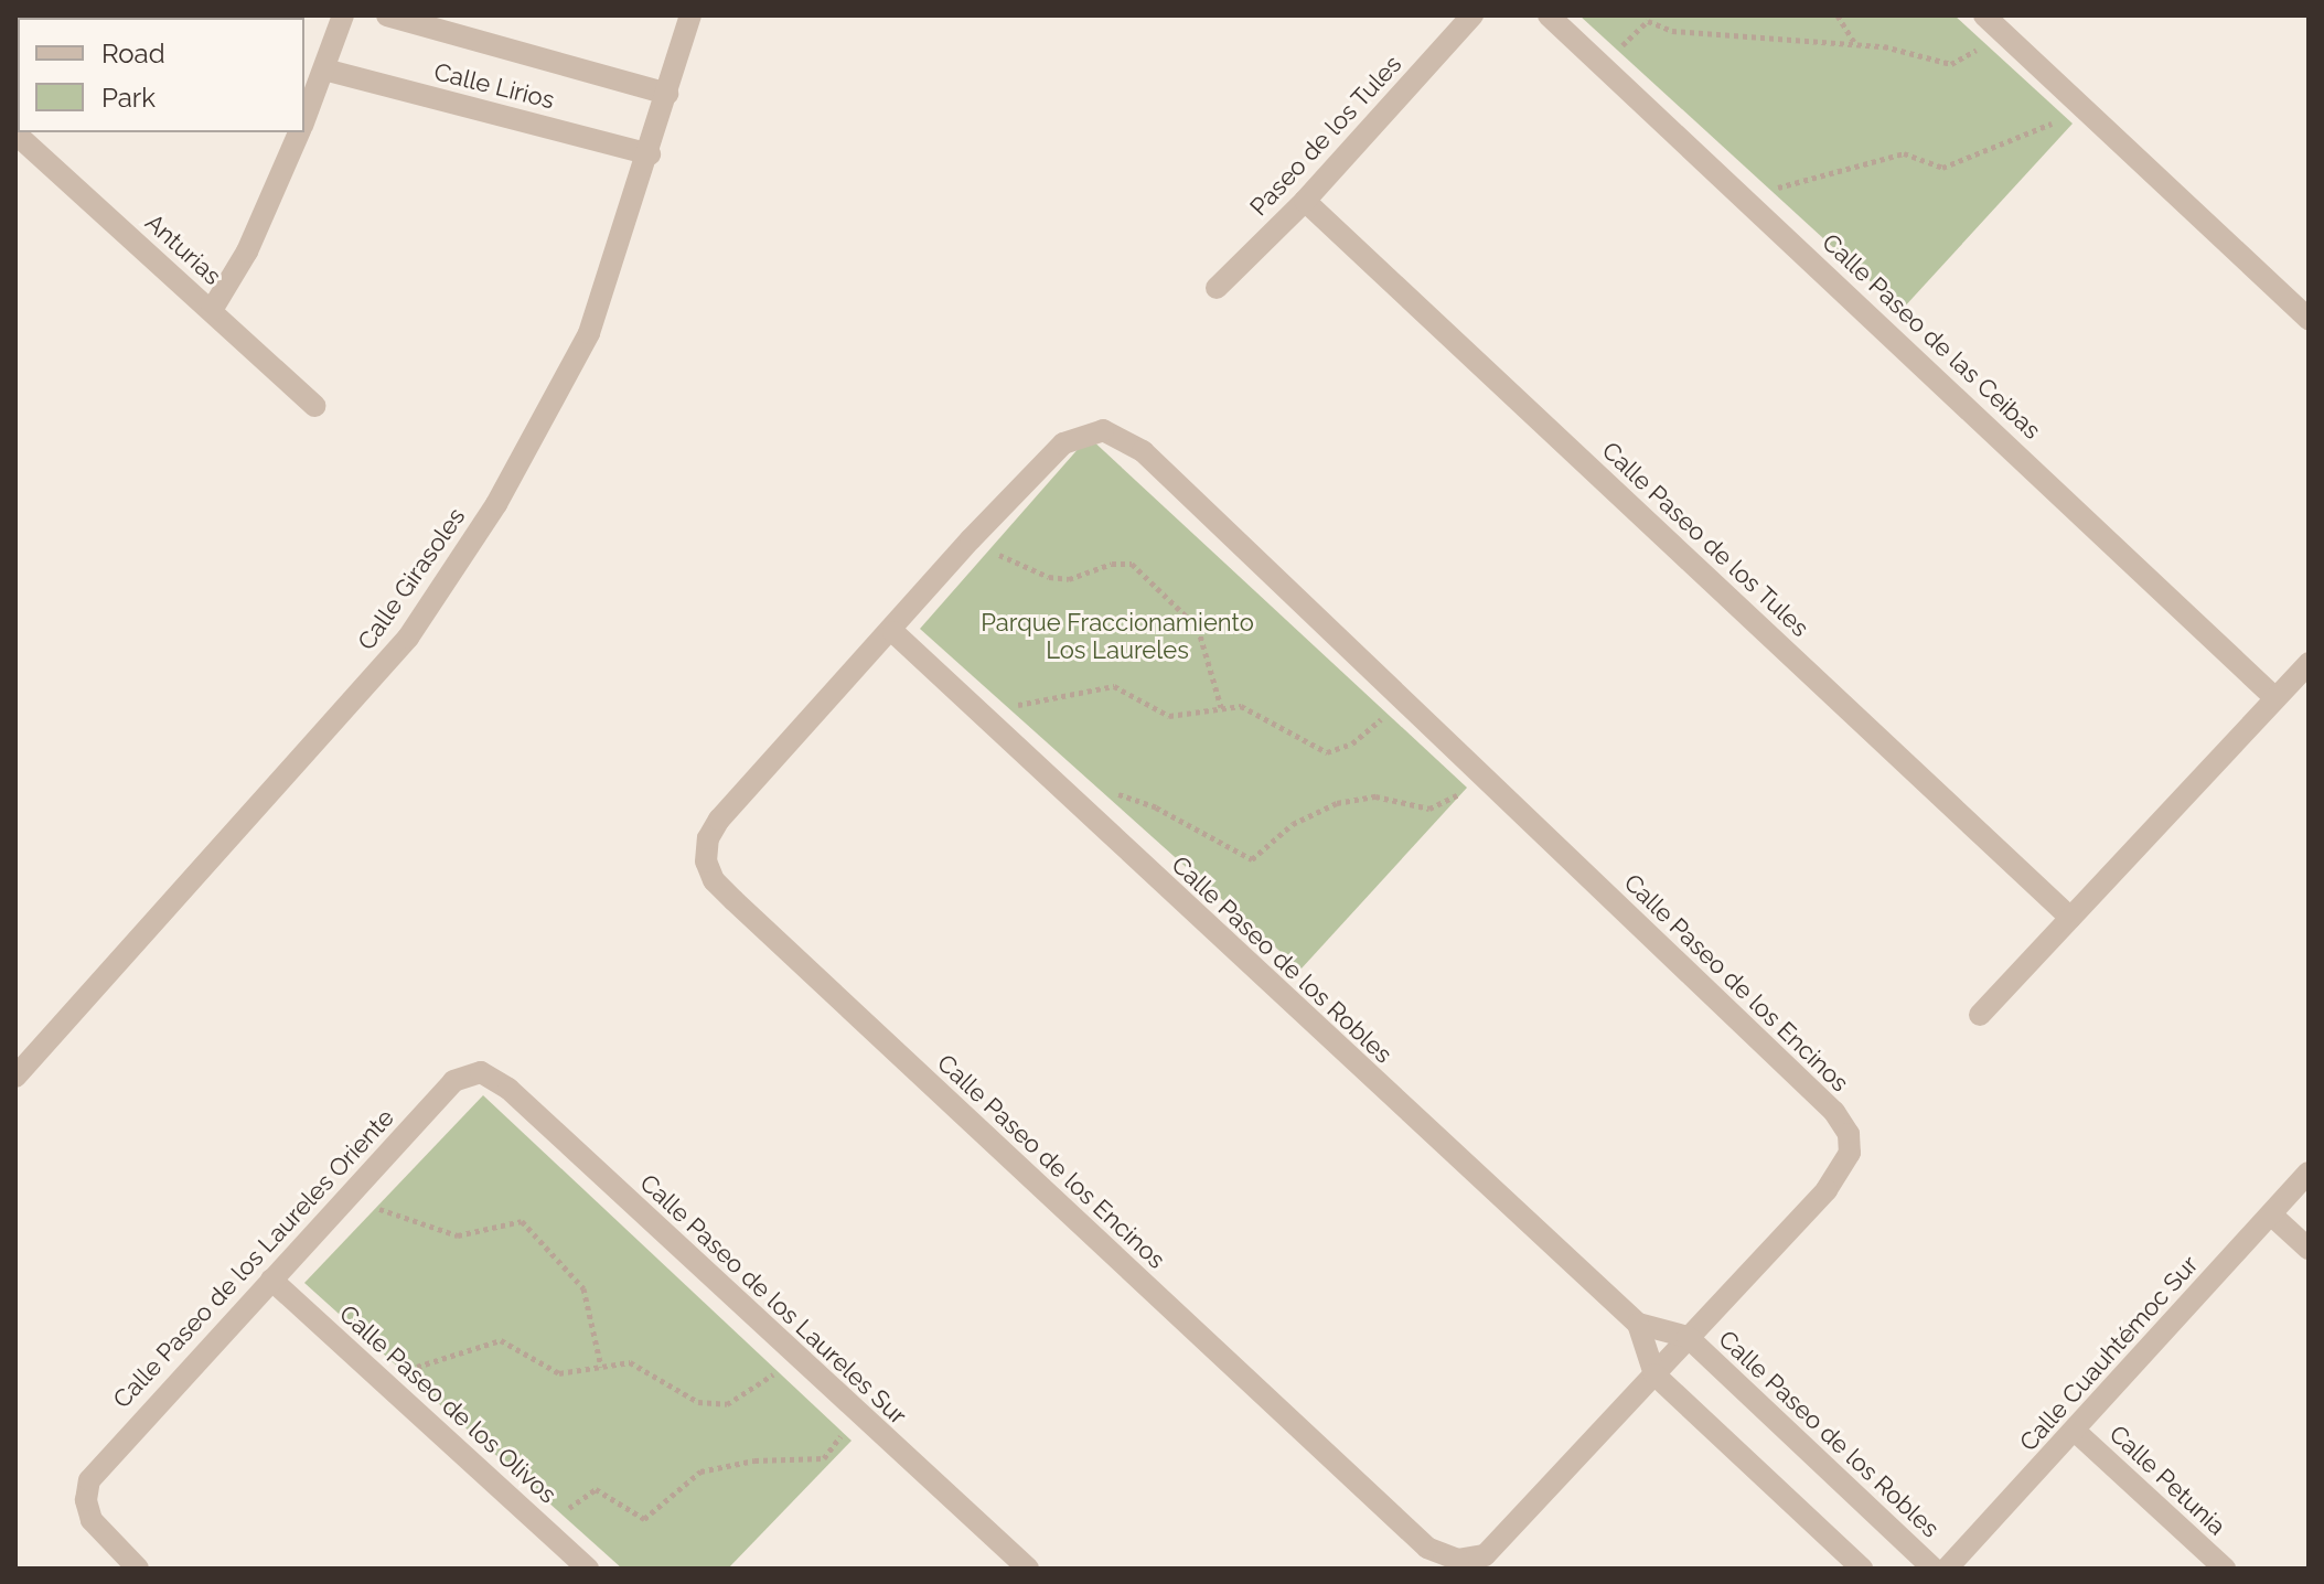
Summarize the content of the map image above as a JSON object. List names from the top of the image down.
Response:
{
  "streets": {
    "street": [
      "Calle Lirios",
      "Paseo de los Tules",
      "Anturias",
      "Calle Paseo de las Ceibas",
      "Calle Paseo de los Tules",
      "Calle Girasoles",
      "Calle Paseo de los Robles",
      "Calle Paseo de los Encinos",
      "Calle Paseo de los Laureles Oriente",
      "Calle Paseo de los Laureles Sur",
      "Calle Cuauhtémoc Sur",
      "Calle Paseo de los Olivos",
      "Calle Petunia"
    ]
  },
  "crossings": [
    ["Calle Lirios", "Calle Girasoles"],
    ["Paseo de los Tules", "Calle Paseo de los Tules"],
    ["Calle Paseo de los Robles", "Calle Paseo de los Encinos"],
    ["Calle Paseo de los Laureles Oriente", "Calle Paseo de los Laureles Sur"],
    ["Calle Paseo de los Laureles Oriente", "Calle Paseo de los Olivos"],
    ["Calle Cuauhtémoc Sur", "Calle Petunia"]
  ],
  "parks": ["Parque Fraccionamiento Los Laureles"],
  "legend": ["Road", "Park"]
}
